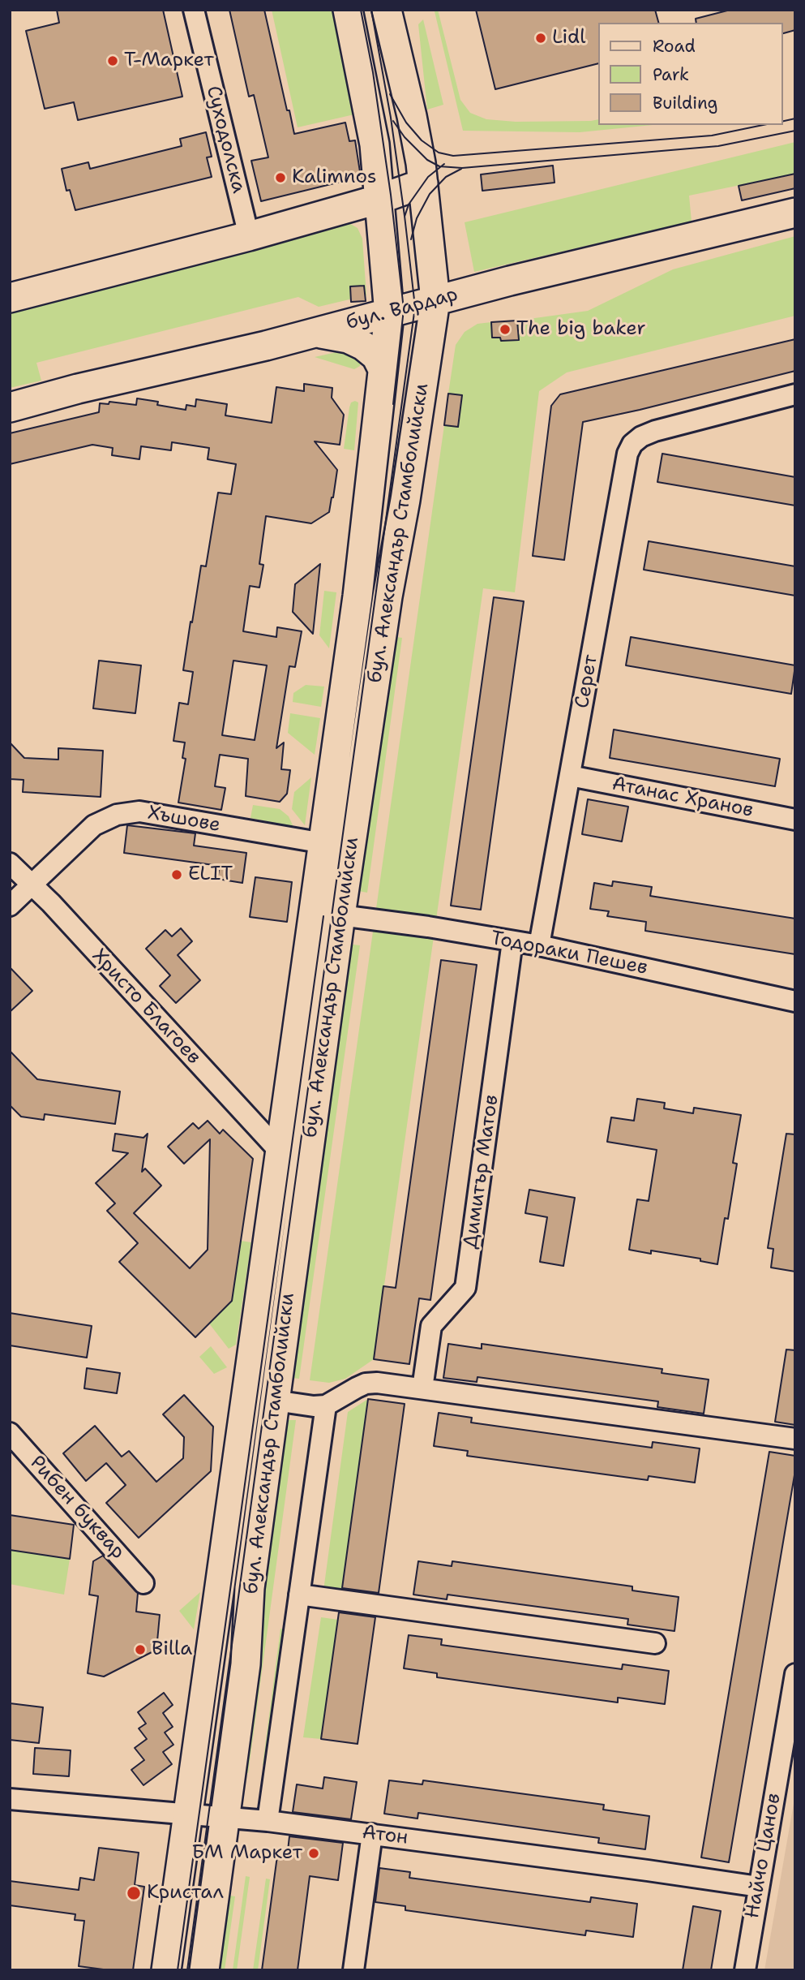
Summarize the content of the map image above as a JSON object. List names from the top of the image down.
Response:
{
  "streets": {
    "street": [
      "Суходолска",
      "бул. Вардар",
      "бул. Александър Стамболийски",
      "Серет",
      "Атанас Хранов",
      "Хъшове",
      "Тодораки Пешев",
      "Христо Благоев",
      "Димитър Матов",
      "Рибен буквар",
      "Атон",
      "Найчо Цанов"
    ]
  },
  "crossings": [
    ["бул. Вардар", "бул. Александър Стамболийски"],
    ["бул. Александър Стамболийски", "Хъшове"],
    ["бул. Александър Стамболийски", "Тодораки Пешев"],
    ["бул. Александър Стамболийски", "Христо Благоев"],
    ["бул. Александър Стамболийски", "Атон"],
    ["Серет", "Атанас Хранов"],
    ["Серет", "Тодораки Пешев"],
    ["Хъшове", "Христо Благоев"],
    ["Тодораки Пешев", "Димитър Матов"],
    ["Атон", "Найчо Цанов"]
  ],
  "places": [
    "Lidl",
    "Т-Маркет",
    "Kalimnos",
    "The big baker",
    "ELIT",
    "Billa",
    "БМ Маркет",
    "Кристал"
  ],
  "legend": ["Road", "Park", "Building"]
}
